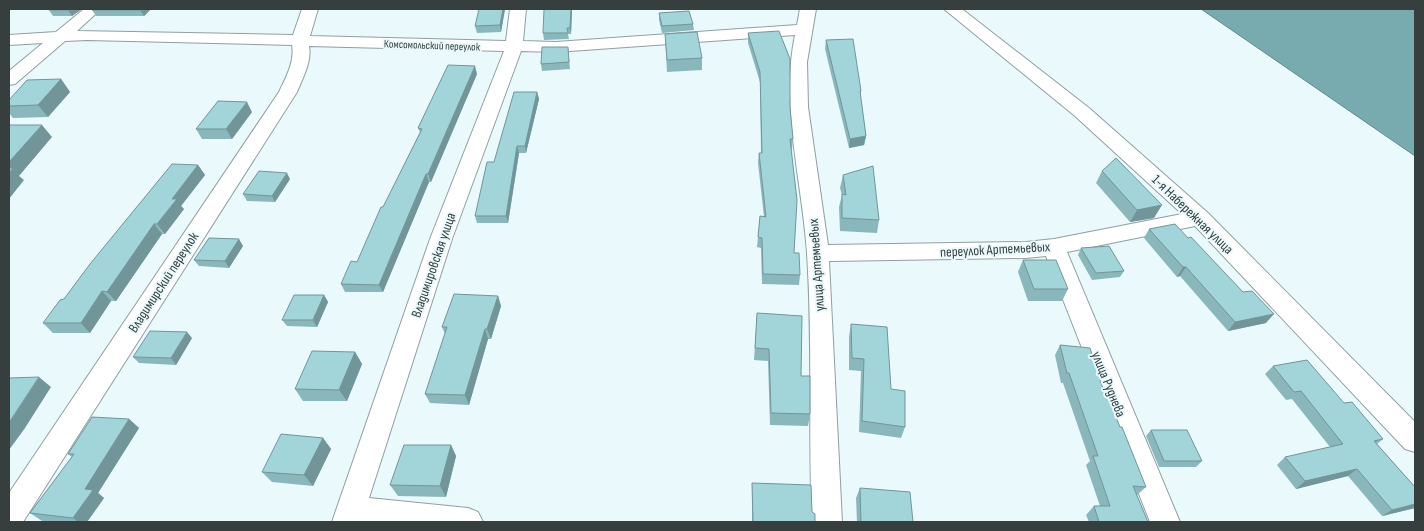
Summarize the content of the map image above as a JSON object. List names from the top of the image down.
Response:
{
  "streets": {
    "street": [
      "Комсомольский переулок",
      "1-я Набережная улица",
      "переулок Артемьевых",
      "Владимировская улица",
      "улица Артемьевых",
      "Владимирский переулок",
      "улица Руднева"
    ]
  },
  "crossings": [
    ["Комсомольский переулок", "Владимировская улица"],
    ["Комсомольский переулок", "улица Артемьевых"],
    ["Комсомольский переулок", "Владимирский переулок"],
    ["1-я Набережная улица", "переулок Артемьевых"],
    ["переулок Артемьевых", "улица Артемьевых"],
    ["переулок Артемьевых", "улица Руднева"]
  ]
}
